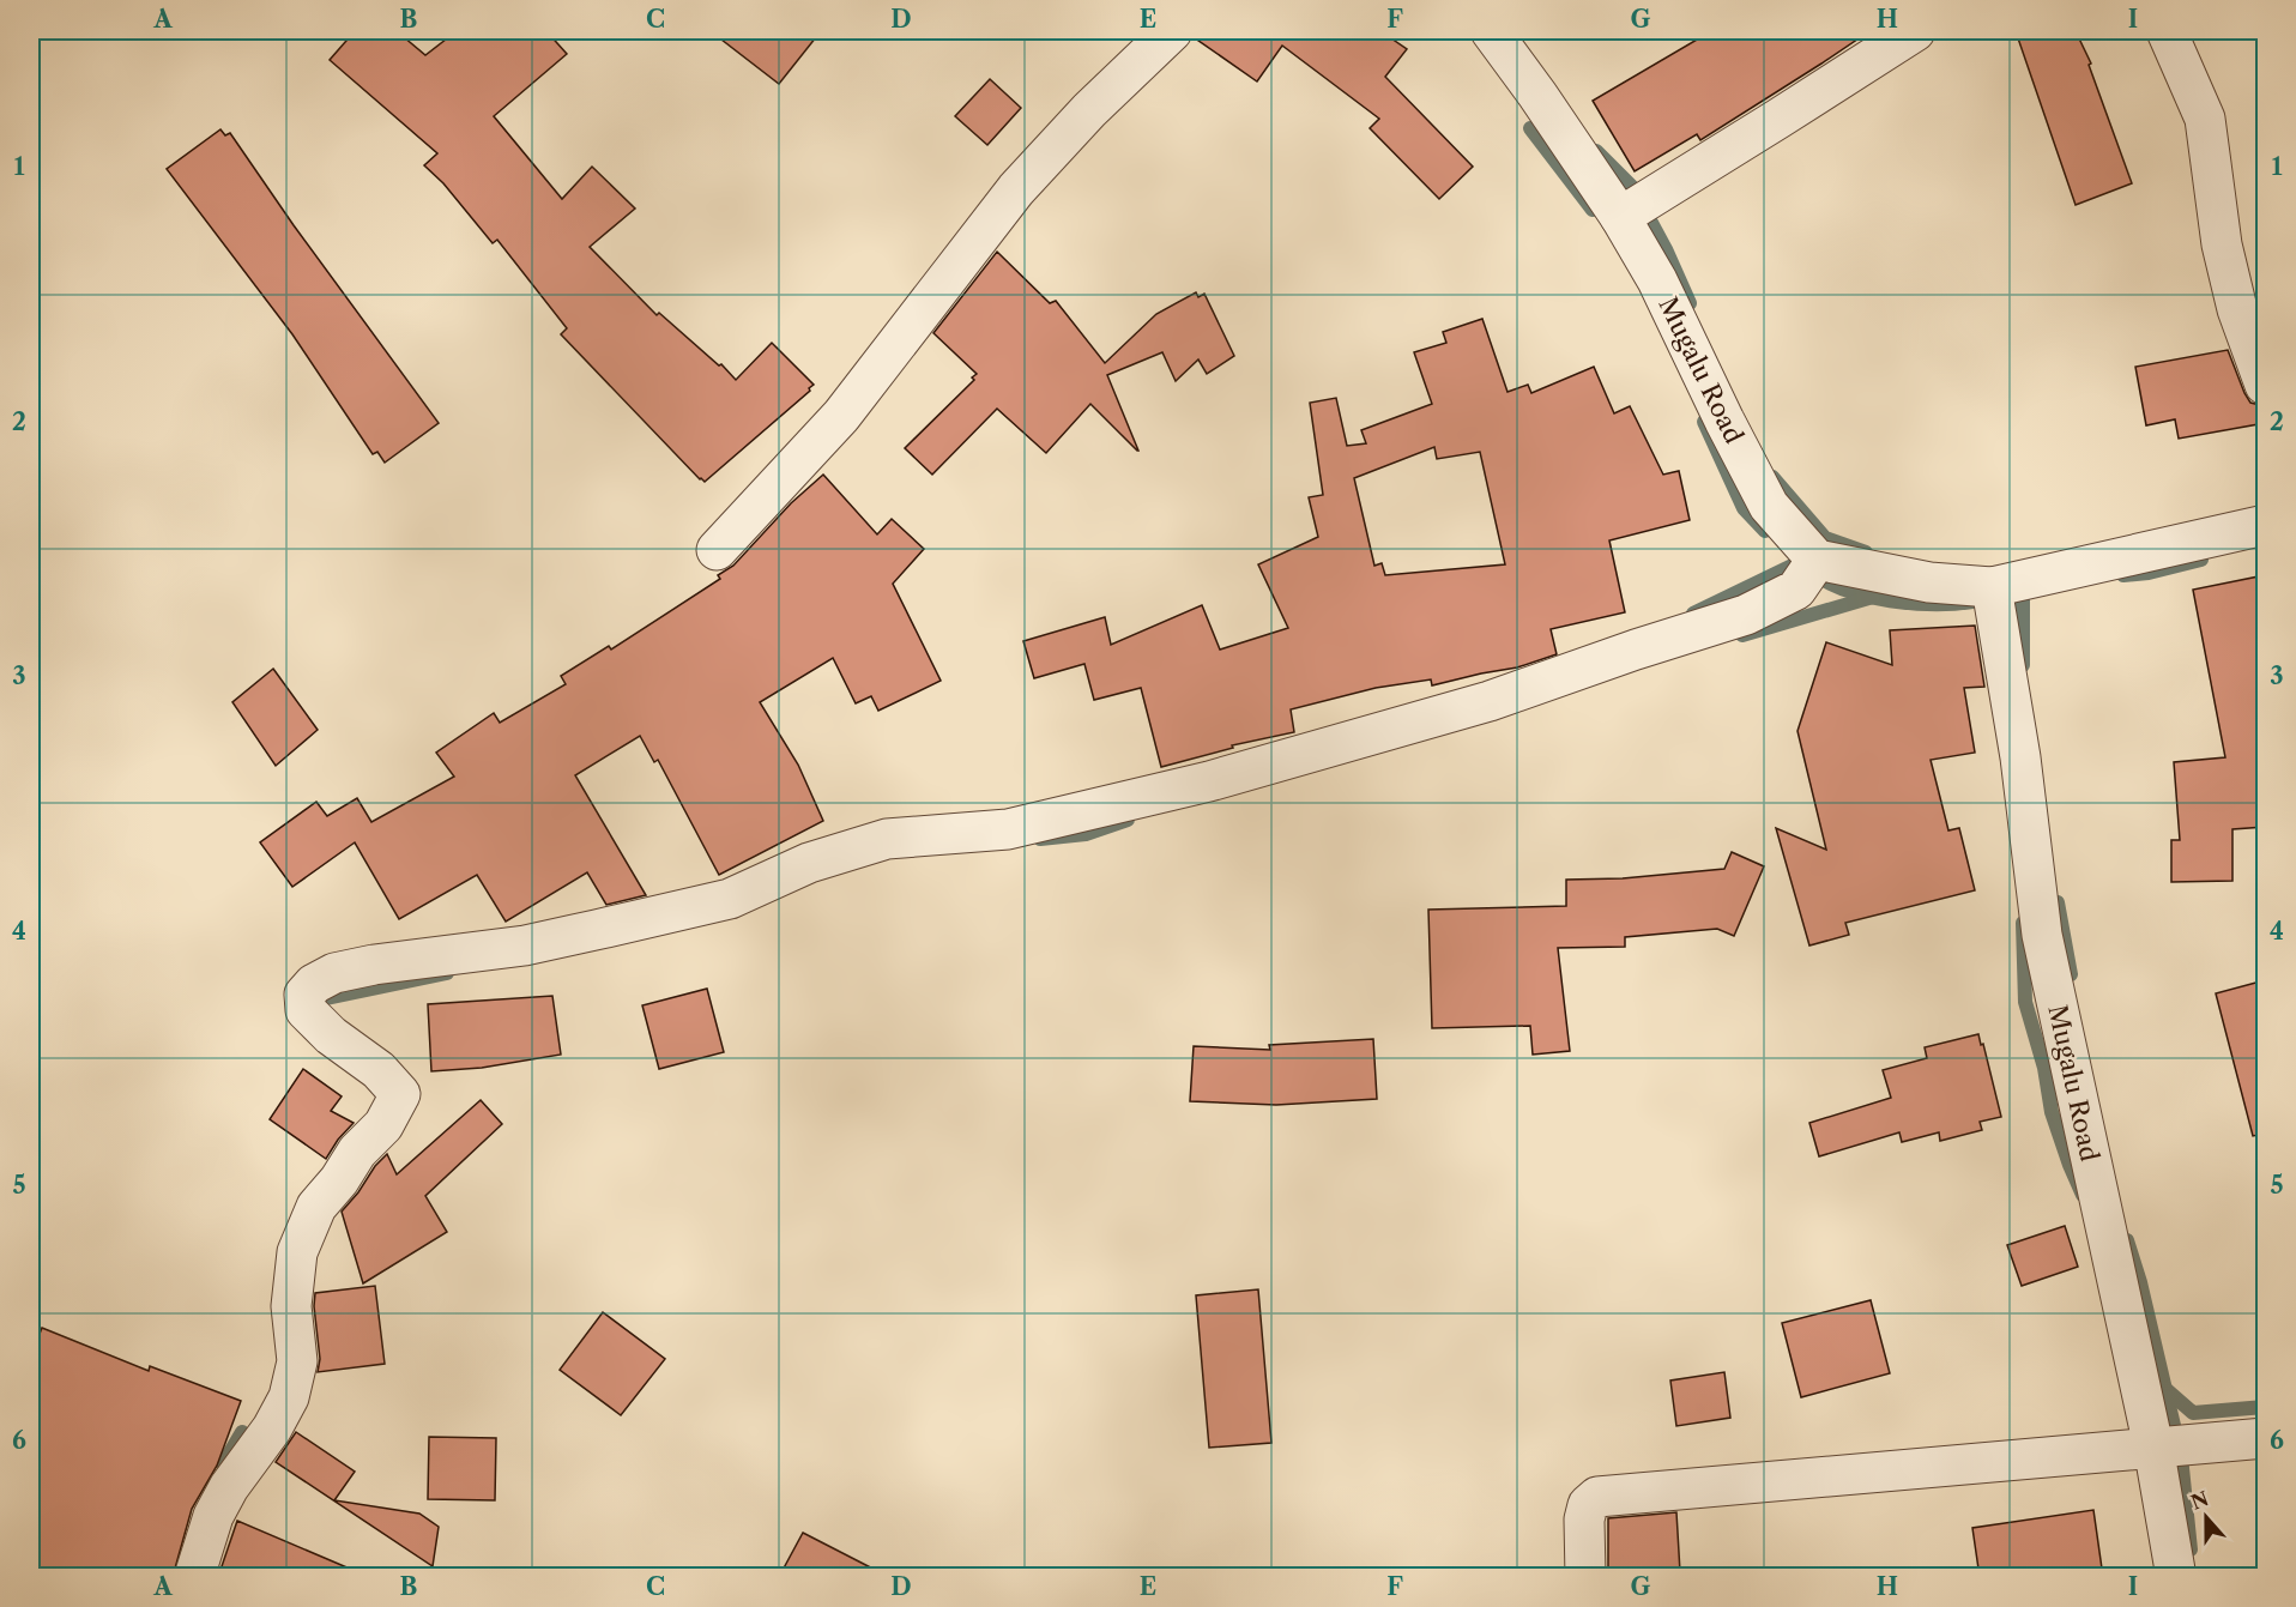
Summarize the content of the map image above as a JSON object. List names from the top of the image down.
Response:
{
  "streets": {
    "street": ["Mugalu Road"]
  },
  "north": "top",
  "grid": {
    "columns": [
      "A",
      "B",
      "C",
      "D",
      "E",
      "F",
      "G",
      "H",
      "I"
    ],
    "rows": [
      "1",
      "2",
      "3",
      "4",
      "5",
      "6"
    ]
  }
}
